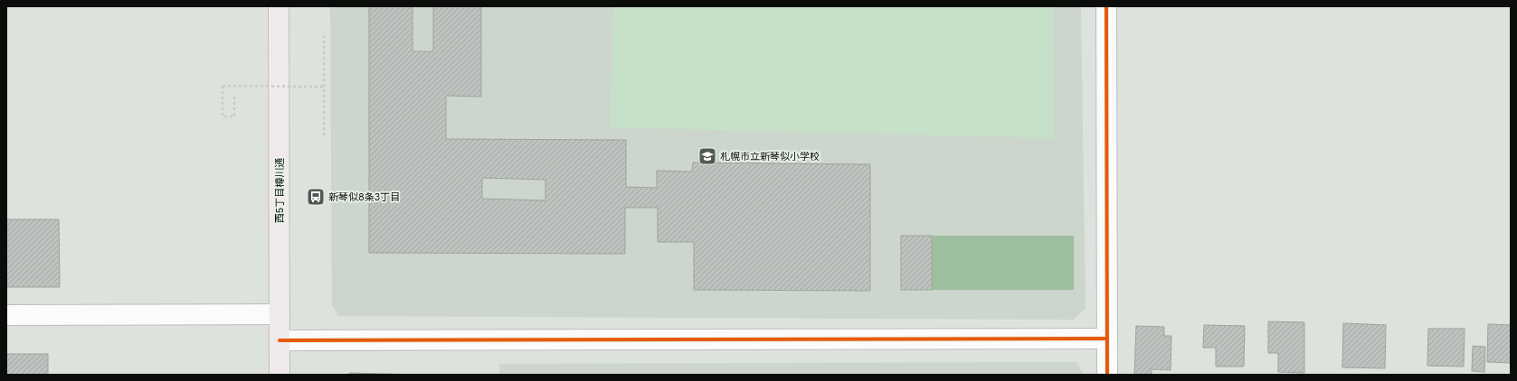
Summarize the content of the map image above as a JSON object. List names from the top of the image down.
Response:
{
  "streets": {
    "main road": ["西5丁目樽川通"]
  },
  "places": {
    "school or university": ["札幌市立新琴似小学校"],
    "bus stop": ["新琴似8条3丁目"]
  }
}
